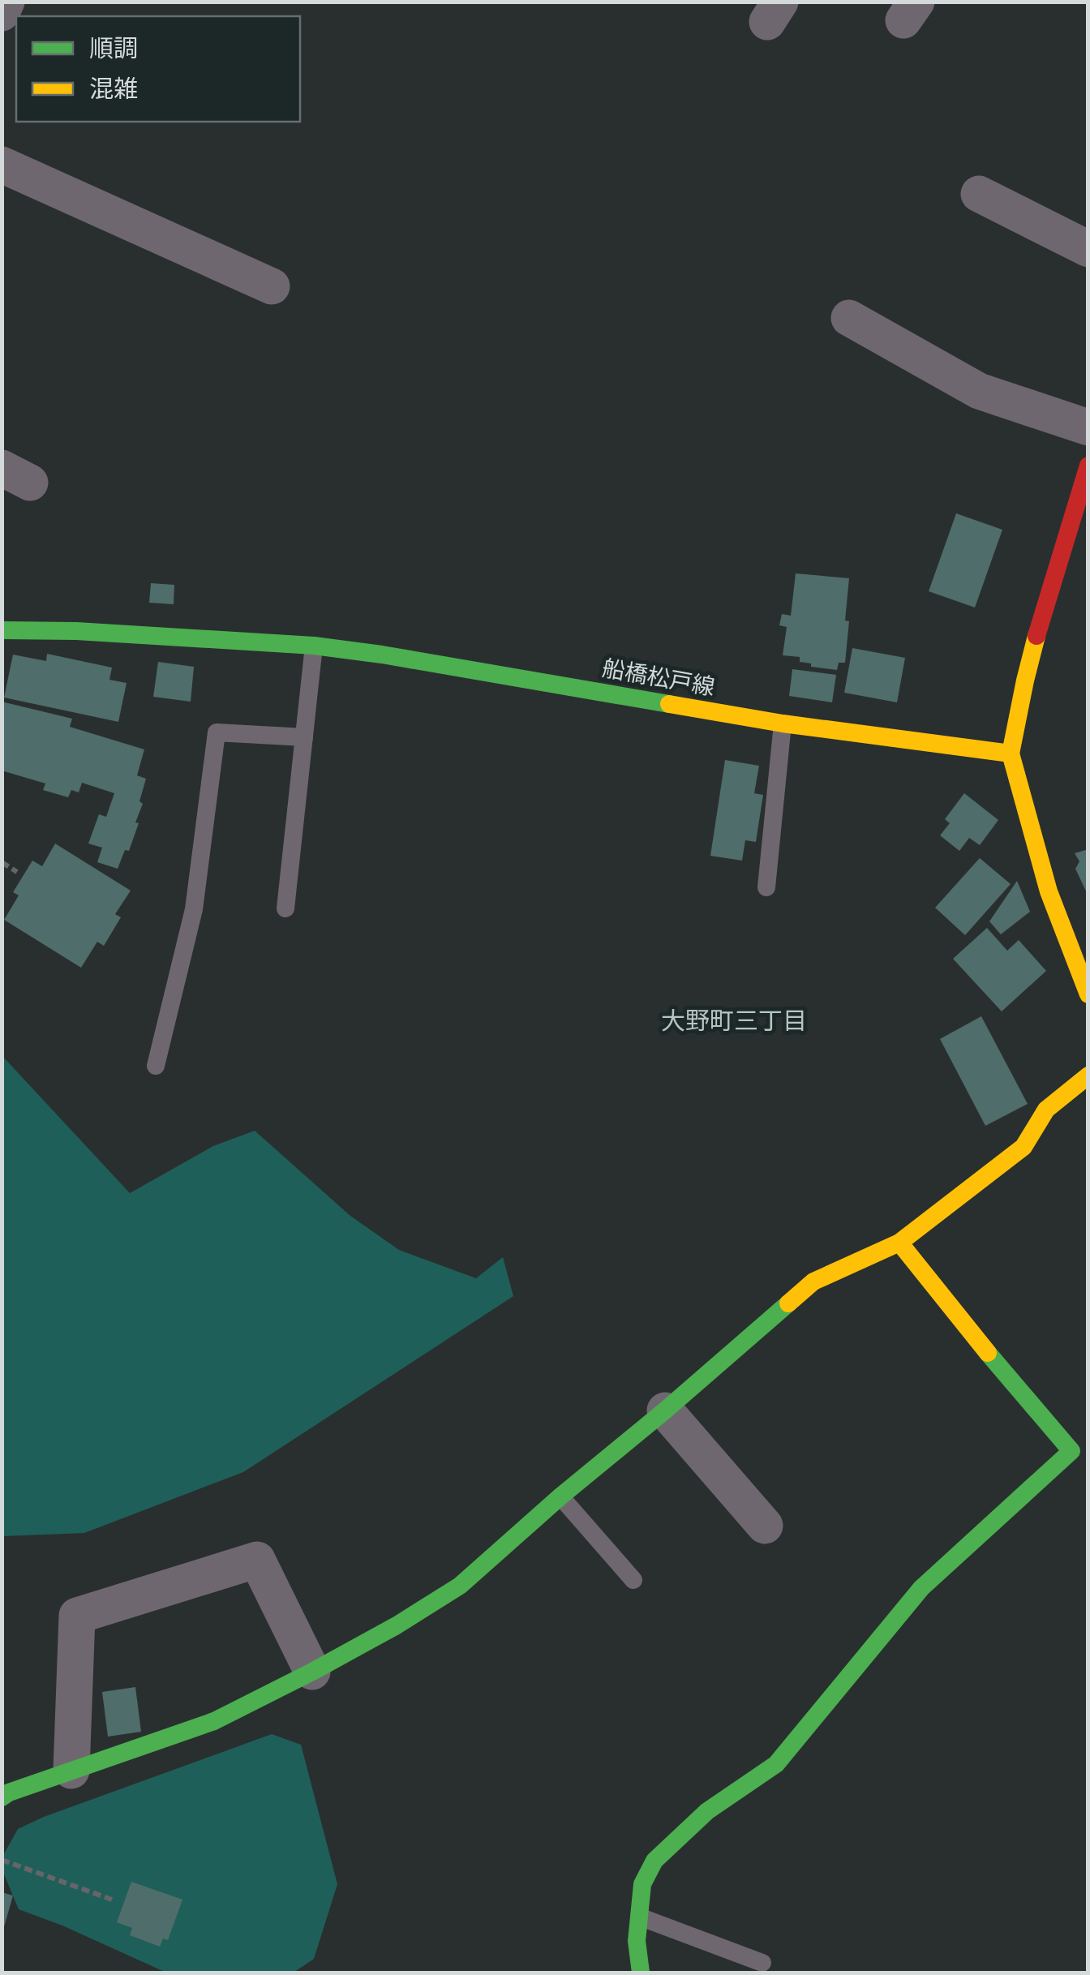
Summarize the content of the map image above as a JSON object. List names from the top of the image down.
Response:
{
  "streets": {
    "street": ["船橋松戸線"]
  },
  "districts": ["大野町三丁目"],
  "legend": ["順調", "混雑"]
}
